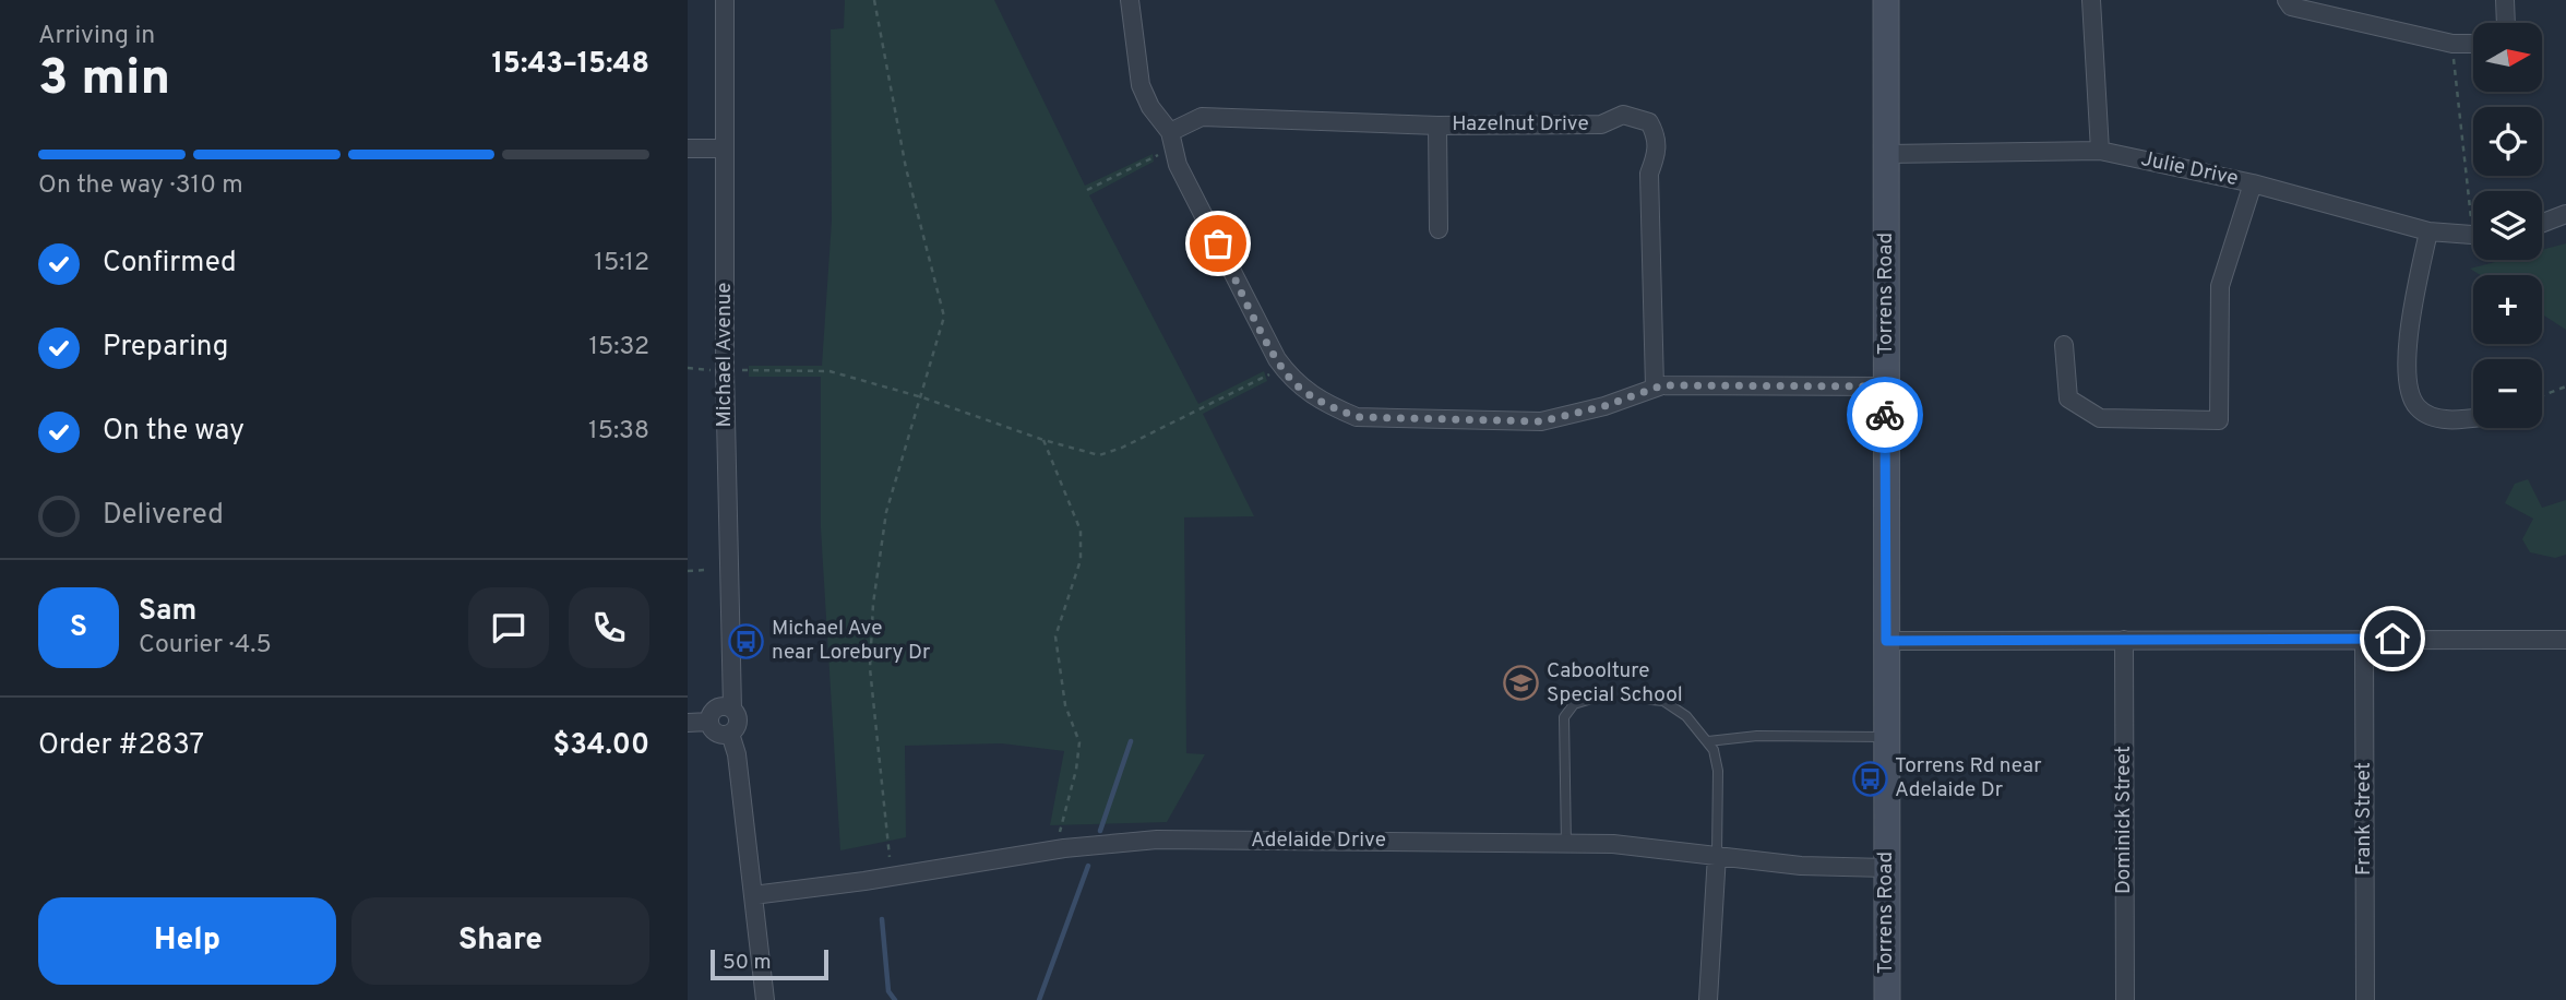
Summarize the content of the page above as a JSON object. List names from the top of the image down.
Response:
{
  "streets": {
    "main road": ["Torrens Road"],
    "street": [
      "Hazelnut Drive",
      "Julie Drive",
      "Michael Avenue",
      "Frank Street",
      "Dominick Street",
      "Adelaide Drive"
    ]
  },
  "crossings": [
    ["Julie Drive", "Torrens Road"],
    ["Torrens Road", "Adelaide Drive"]
  ],
  "places": {
    "bus stop": ["Michael Ave near Lorebury Dr", "Torrens Rd near Adelaide Dr"],
    "school or university": ["Caboolture Special School"]
  },
  "scale_bar": "50 m",
  "north": "right",
  "page": {
    "heading": ["3 min", "Arriving in", "15:43–15:48"],
    "panel": [
      "Sam",
      "Courier · 4.5",
      "Order #2837",
      "$34.00"
    ],
    "map_buttons": ["+", "−"],
    "bar": "On the way · 310 m",
    "list": [
      ["Confirmed", "15:12"],
      ["Preparing", "15:32"],
      ["On the way", "15:38"],
      "Delivered"
    ],
    "round": "S",
    "buttons": ["Help", "Share"],
    "scale": "50 m"
  }
}
